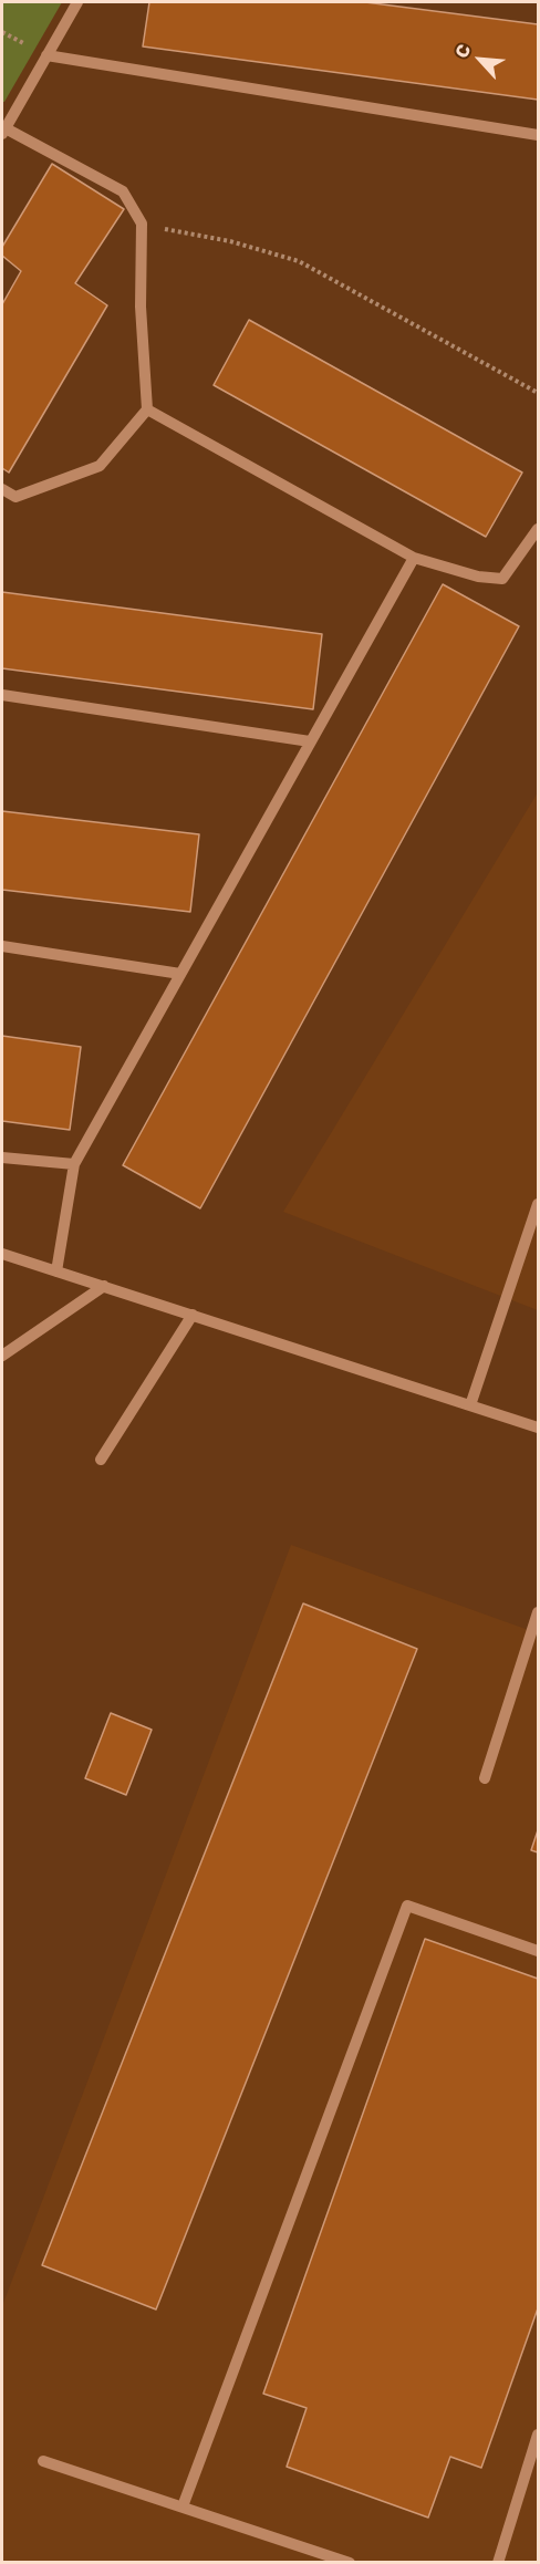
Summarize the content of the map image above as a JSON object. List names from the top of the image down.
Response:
{
  "north": "top left"
}
